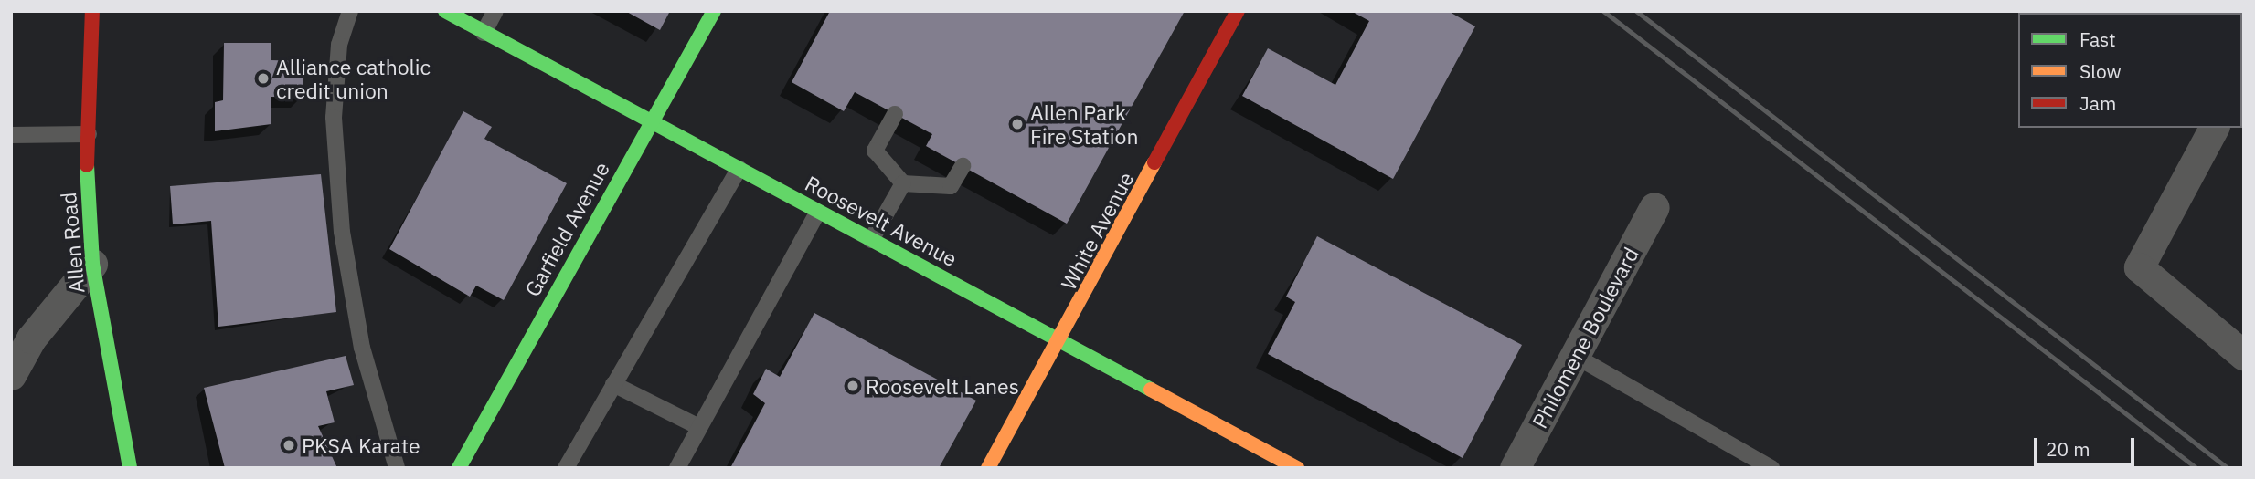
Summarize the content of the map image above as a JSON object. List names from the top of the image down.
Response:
{
  "streets": {
    "main road": [
      "Roosevelt Avenue",
      "Garfield Avenue",
      "White Avenue",
      "Allen Road"
    ],
    "street": ["Philomene Boulevard"]
  },
  "crossings": [
    ["Roosevelt Avenue", "Garfield Avenue"],
    ["Roosevelt Avenue", "White Avenue"]
  ],
  "places": [
    "Alliance catholic credit union",
    "Allen Park Fire Station",
    "Roosevelt Lanes",
    "PKSA Karate"
  ],
  "legend": ["Fast", "Slow", "Jam"],
  "scale_bar": "20 m"
}
